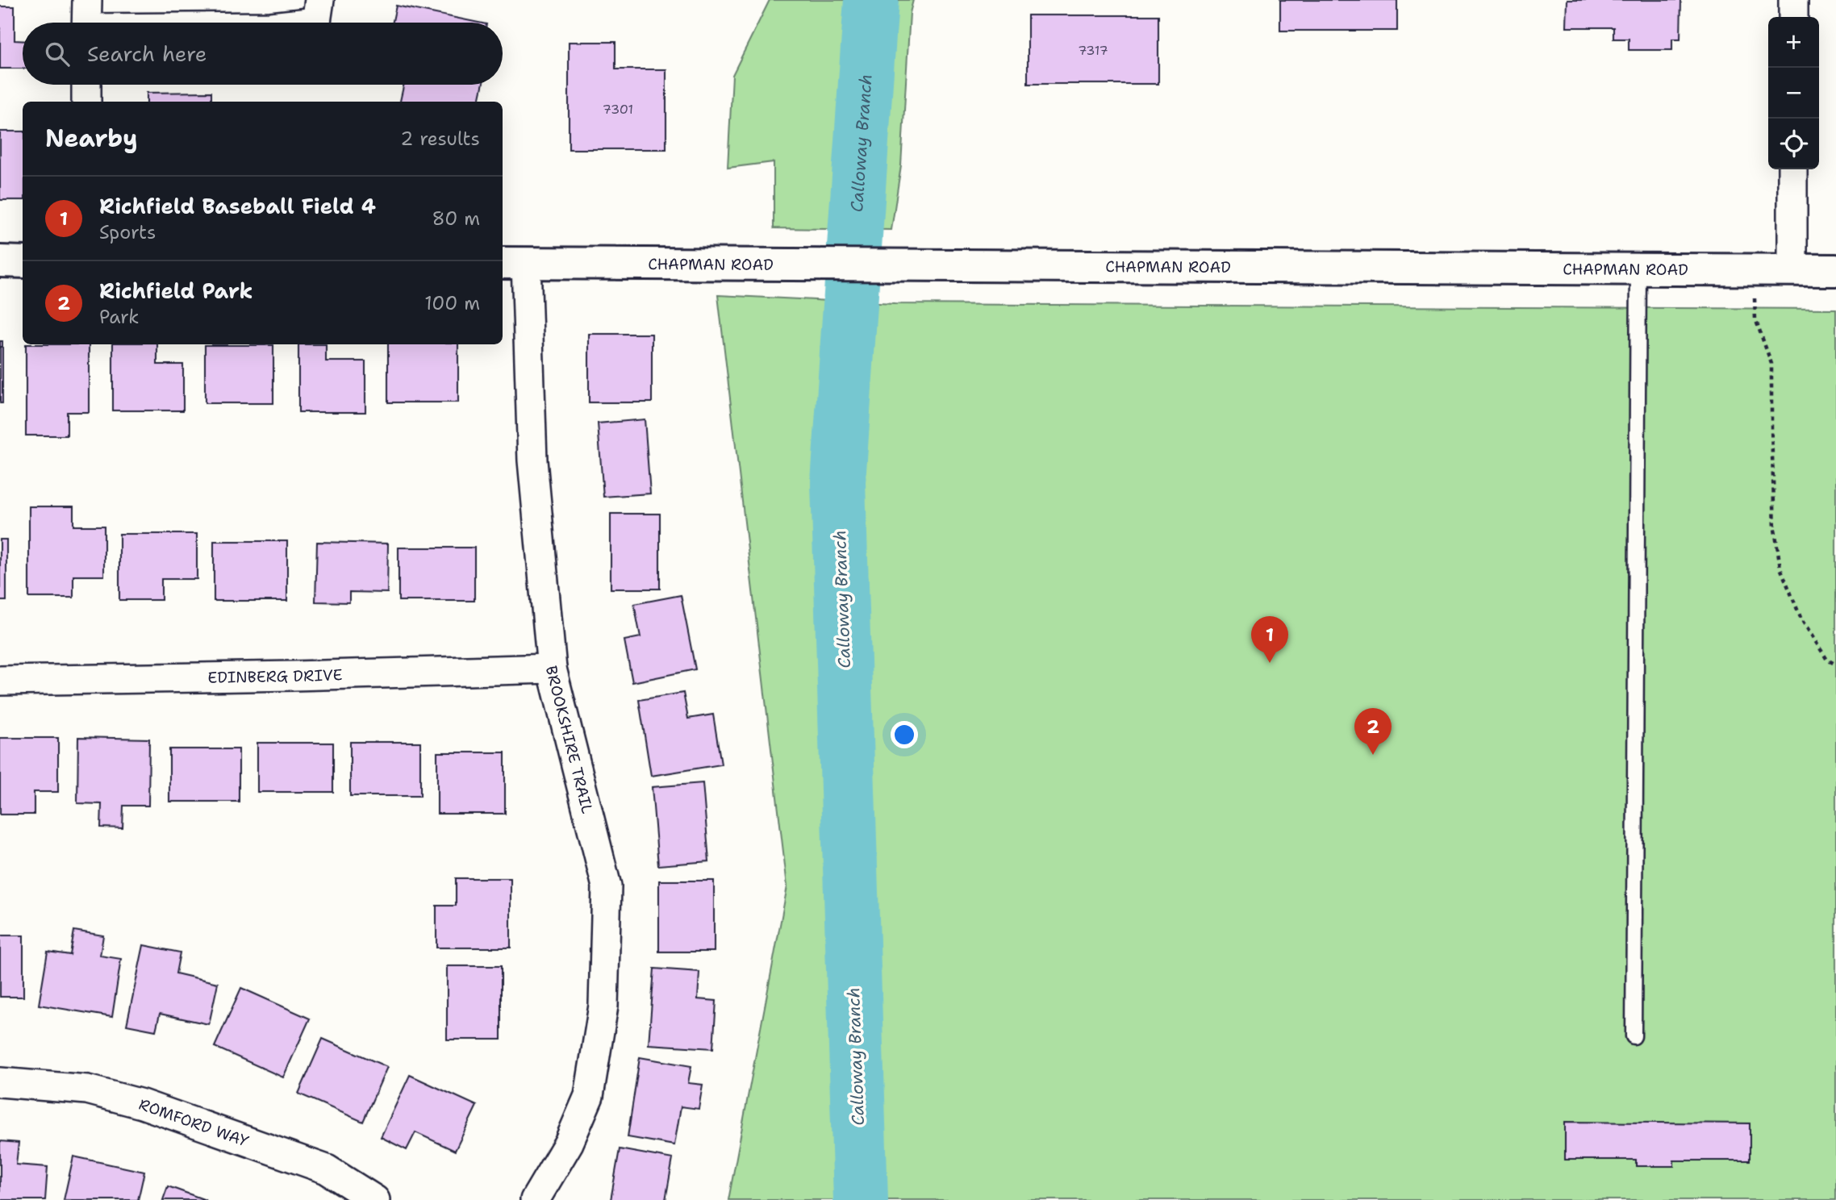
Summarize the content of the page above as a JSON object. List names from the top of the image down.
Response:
{
  "streets": {
    "street": [
      "CHAPMAN ROAD",
      "EDINBERG DRIVE",
      "BROOKSHIRE TRAIL",
      "ROMFORD WAY"
    ]
  },
  "crossings": [
    ["CHAPMAN ROAD", "BROOKSHIRE TRAIL"],
    ["EDINBERG DRIVE", "BROOKSHIRE TRAIL"]
  ],
  "water": ["Calloway Branch"],
  "house_numbers": ["7317", "7301"],
  "page": {
    "map_buttons": ["+", "−"],
    "search": "Search here",
    "heading": ["Nearby", "2 results"],
    "list": [
      {
        "mark": "1",
        "name": "Richfield Baseball Field 4",
        "note": "Sports",
        "value": "80 m"
      },
      {
        "mark": "2",
        "name": "Richfield Park",
        "note": "Park",
        "value": "100 m"
      }
    ],
    "pins": ["1", "2"]
  }
}
